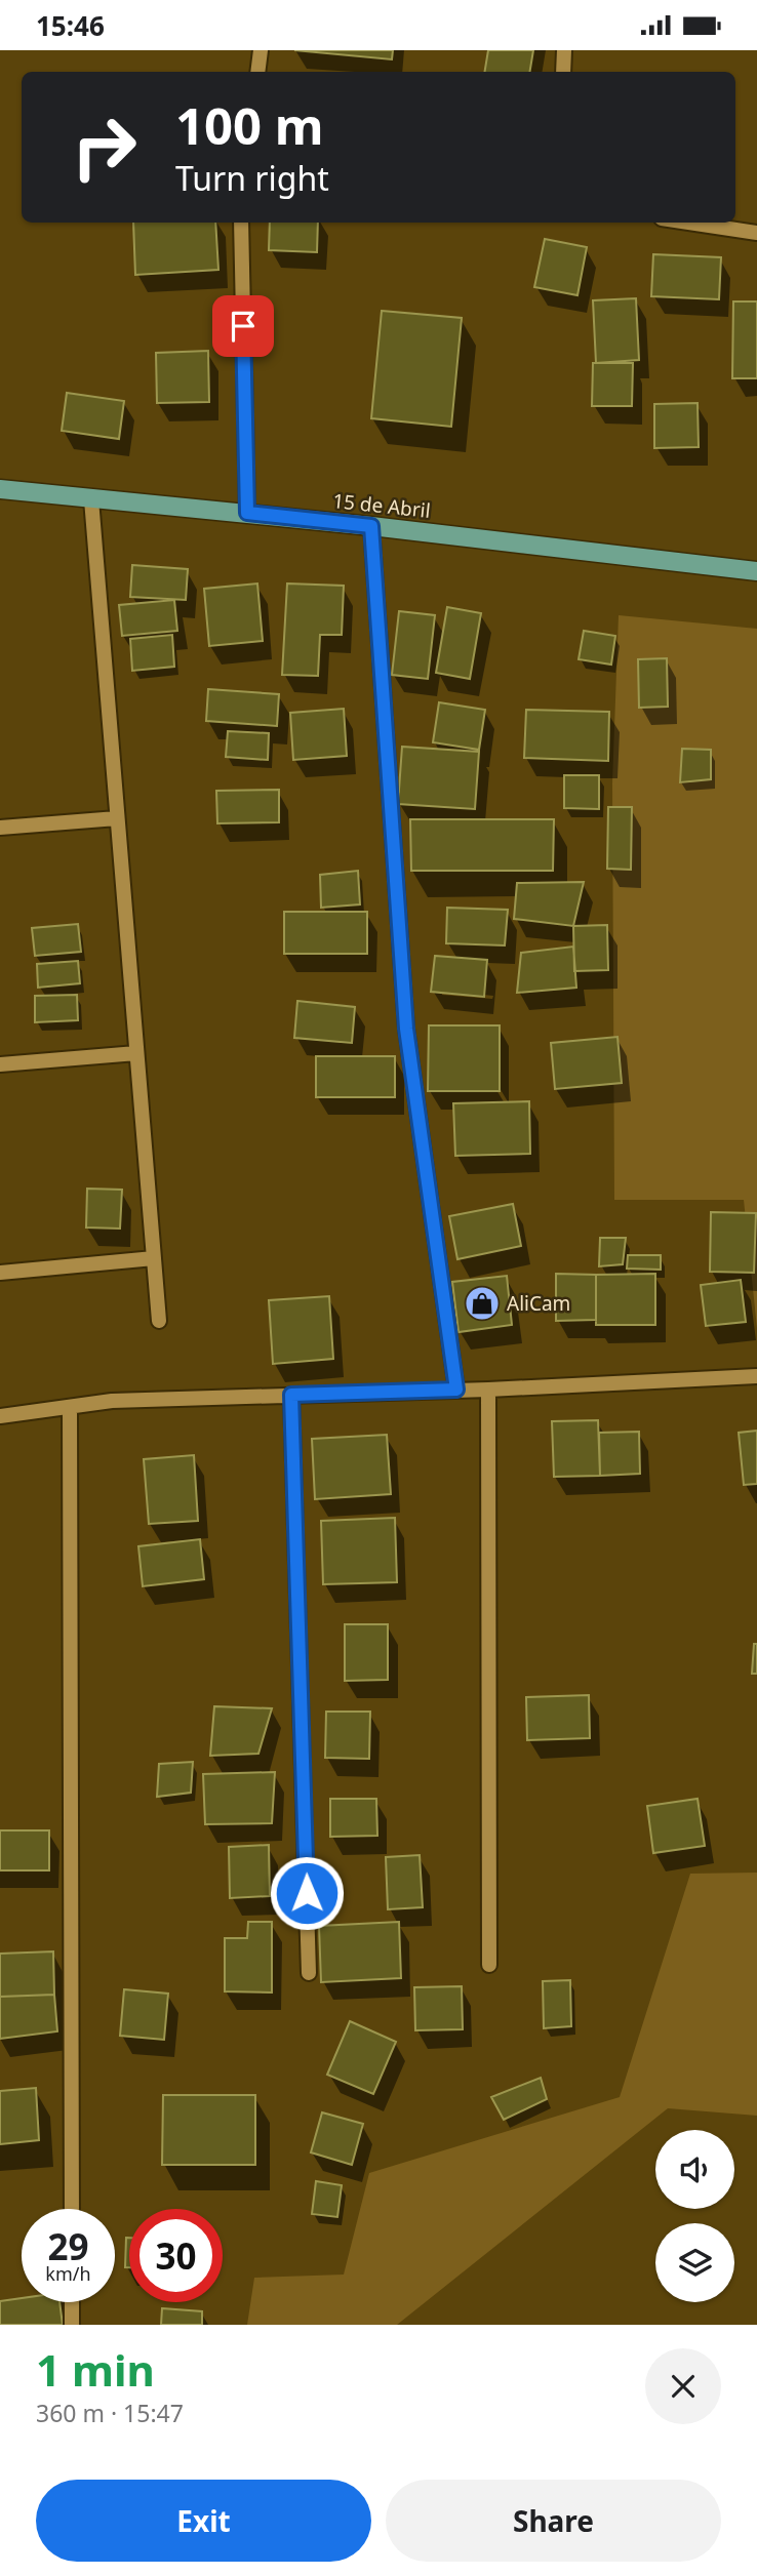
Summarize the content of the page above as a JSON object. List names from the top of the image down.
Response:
{
  "streets": {
    "main road": ["15 de Abril"]
  },
  "places": {
    "shop": ["AliCam"]
  },
  "page": {
    "status": "15:46",
    "turn": ["100 m", "Turn right"],
    "speed": "29 km/h",
    "limit": "30",
    "heading": ["1 min", "360 m · 15:47"],
    "buttons": ["Exit", "Share"]
  }
}
